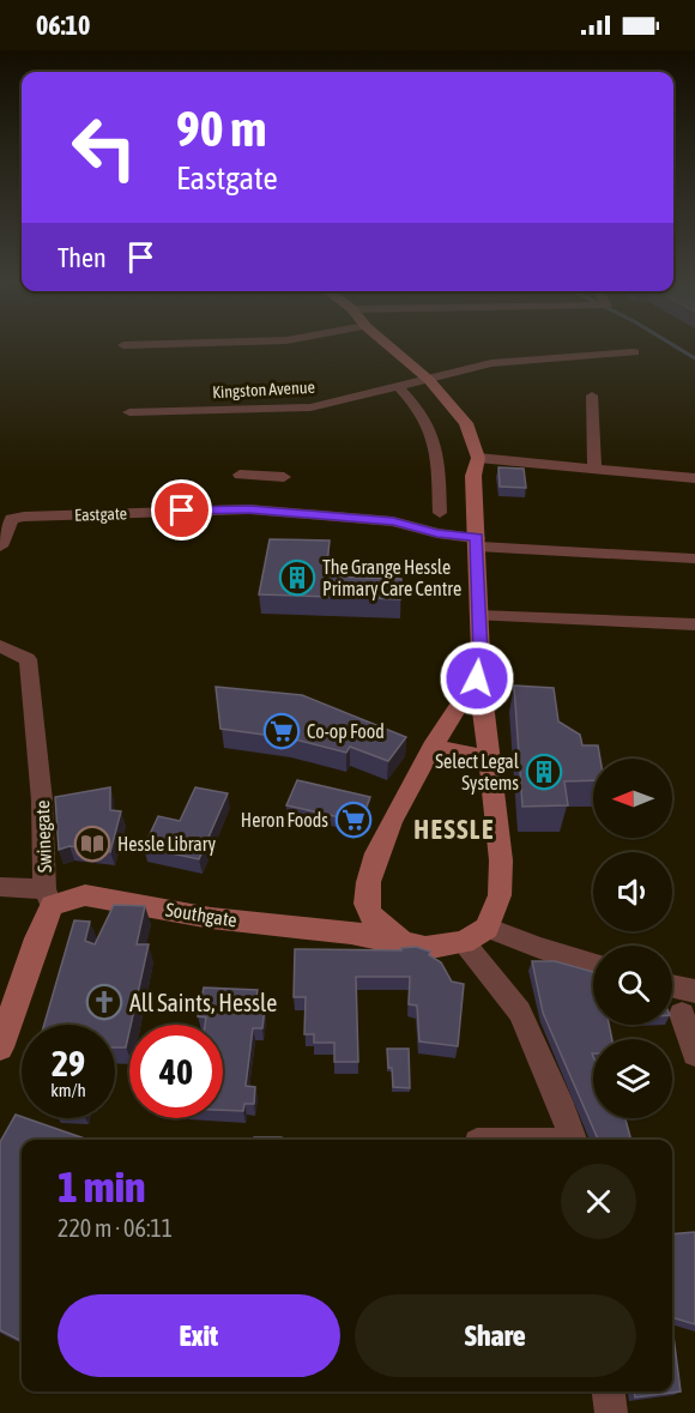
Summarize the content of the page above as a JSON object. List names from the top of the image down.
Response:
{
  "streets": {
    "street": [
      "Kingston Avenue",
      "Eastgate",
      "Swinegate",
      "Southgate"
    ]
  },
  "crossings": [
    ["Swinegate", "Southgate"]
  ],
  "districts": ["HESSLE"],
  "places": {
    "building": ["The Grange Hessle Primary Care Centre", "Select Legal Systems"],
    "supermarket": ["Co-op Food", "Heron Foods"],
    "library": ["Hessle Library"],
    "church": ["All Saints, Hessle"]
  },
  "north": "left",
  "page": {
    "status": "06:10",
    "turn": ["90 m", "Eastgate"],
    "then": "Then",
    "speed": "29 km/h",
    "limit": "40",
    "heading": ["1 min", "220 m · 06:11"],
    "buttons": ["Exit", "Share"]
  }
}
